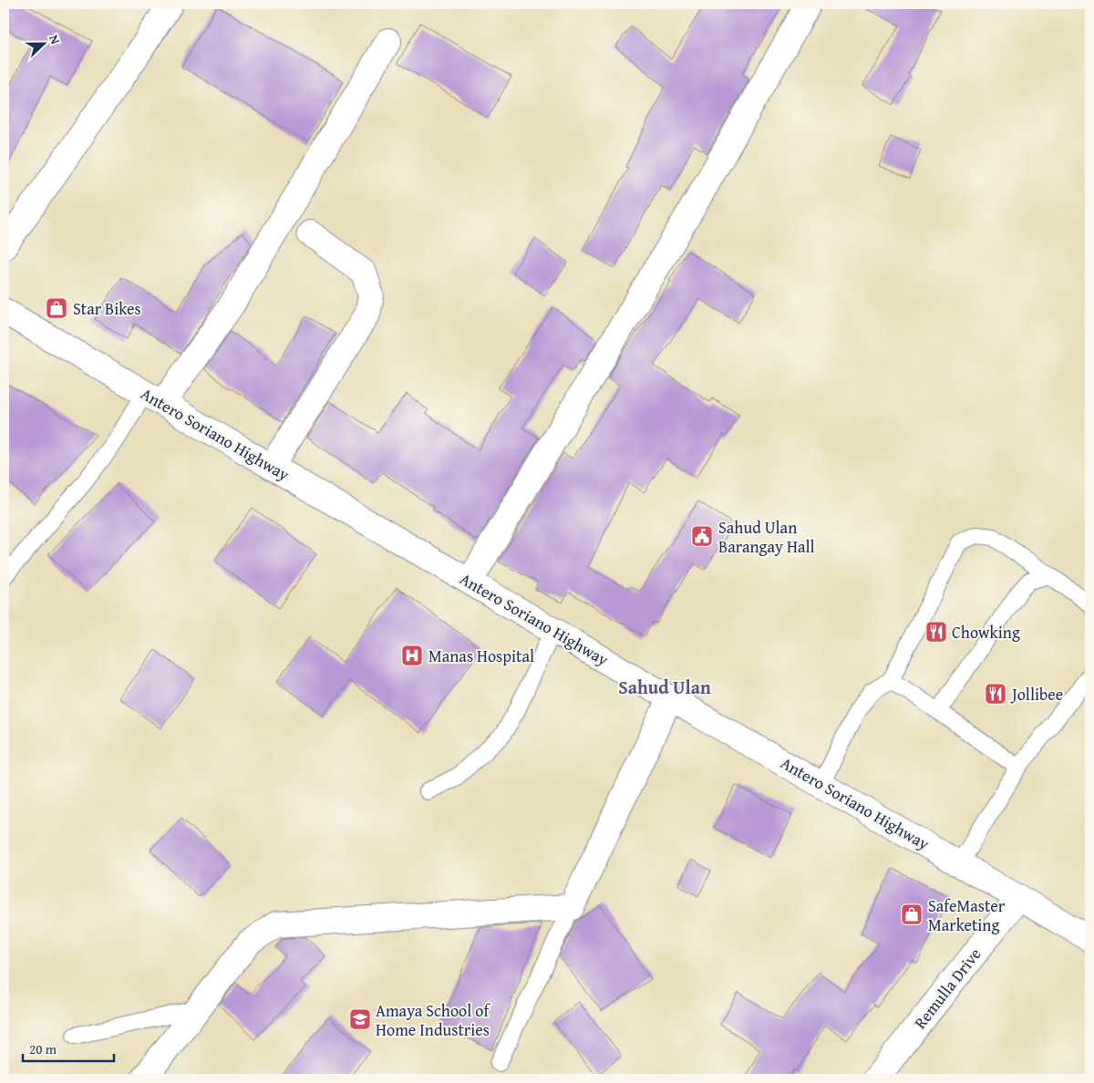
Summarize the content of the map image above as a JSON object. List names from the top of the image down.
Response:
{
  "streets": {
    "street": ["Antero Soriano Highway", "Remulla Drive"]
  },
  "crossings": [
    ["Antero Soriano Highway", "Remulla Drive"]
  ],
  "districts": ["Sahud Ulan"],
  "places": {
    "shop": ["Star Bikes", "SafeMaster Marketing"],
    "public building": ["Sahud Ulan Barangay Hall"],
    "restaurant": ["Chowking", "Jollibee"],
    "hospital": ["Manas Hospital"],
    "school or university": ["Amaya School of Home Industries"]
  },
  "scale_bar": "20 m",
  "north": "right"
}
